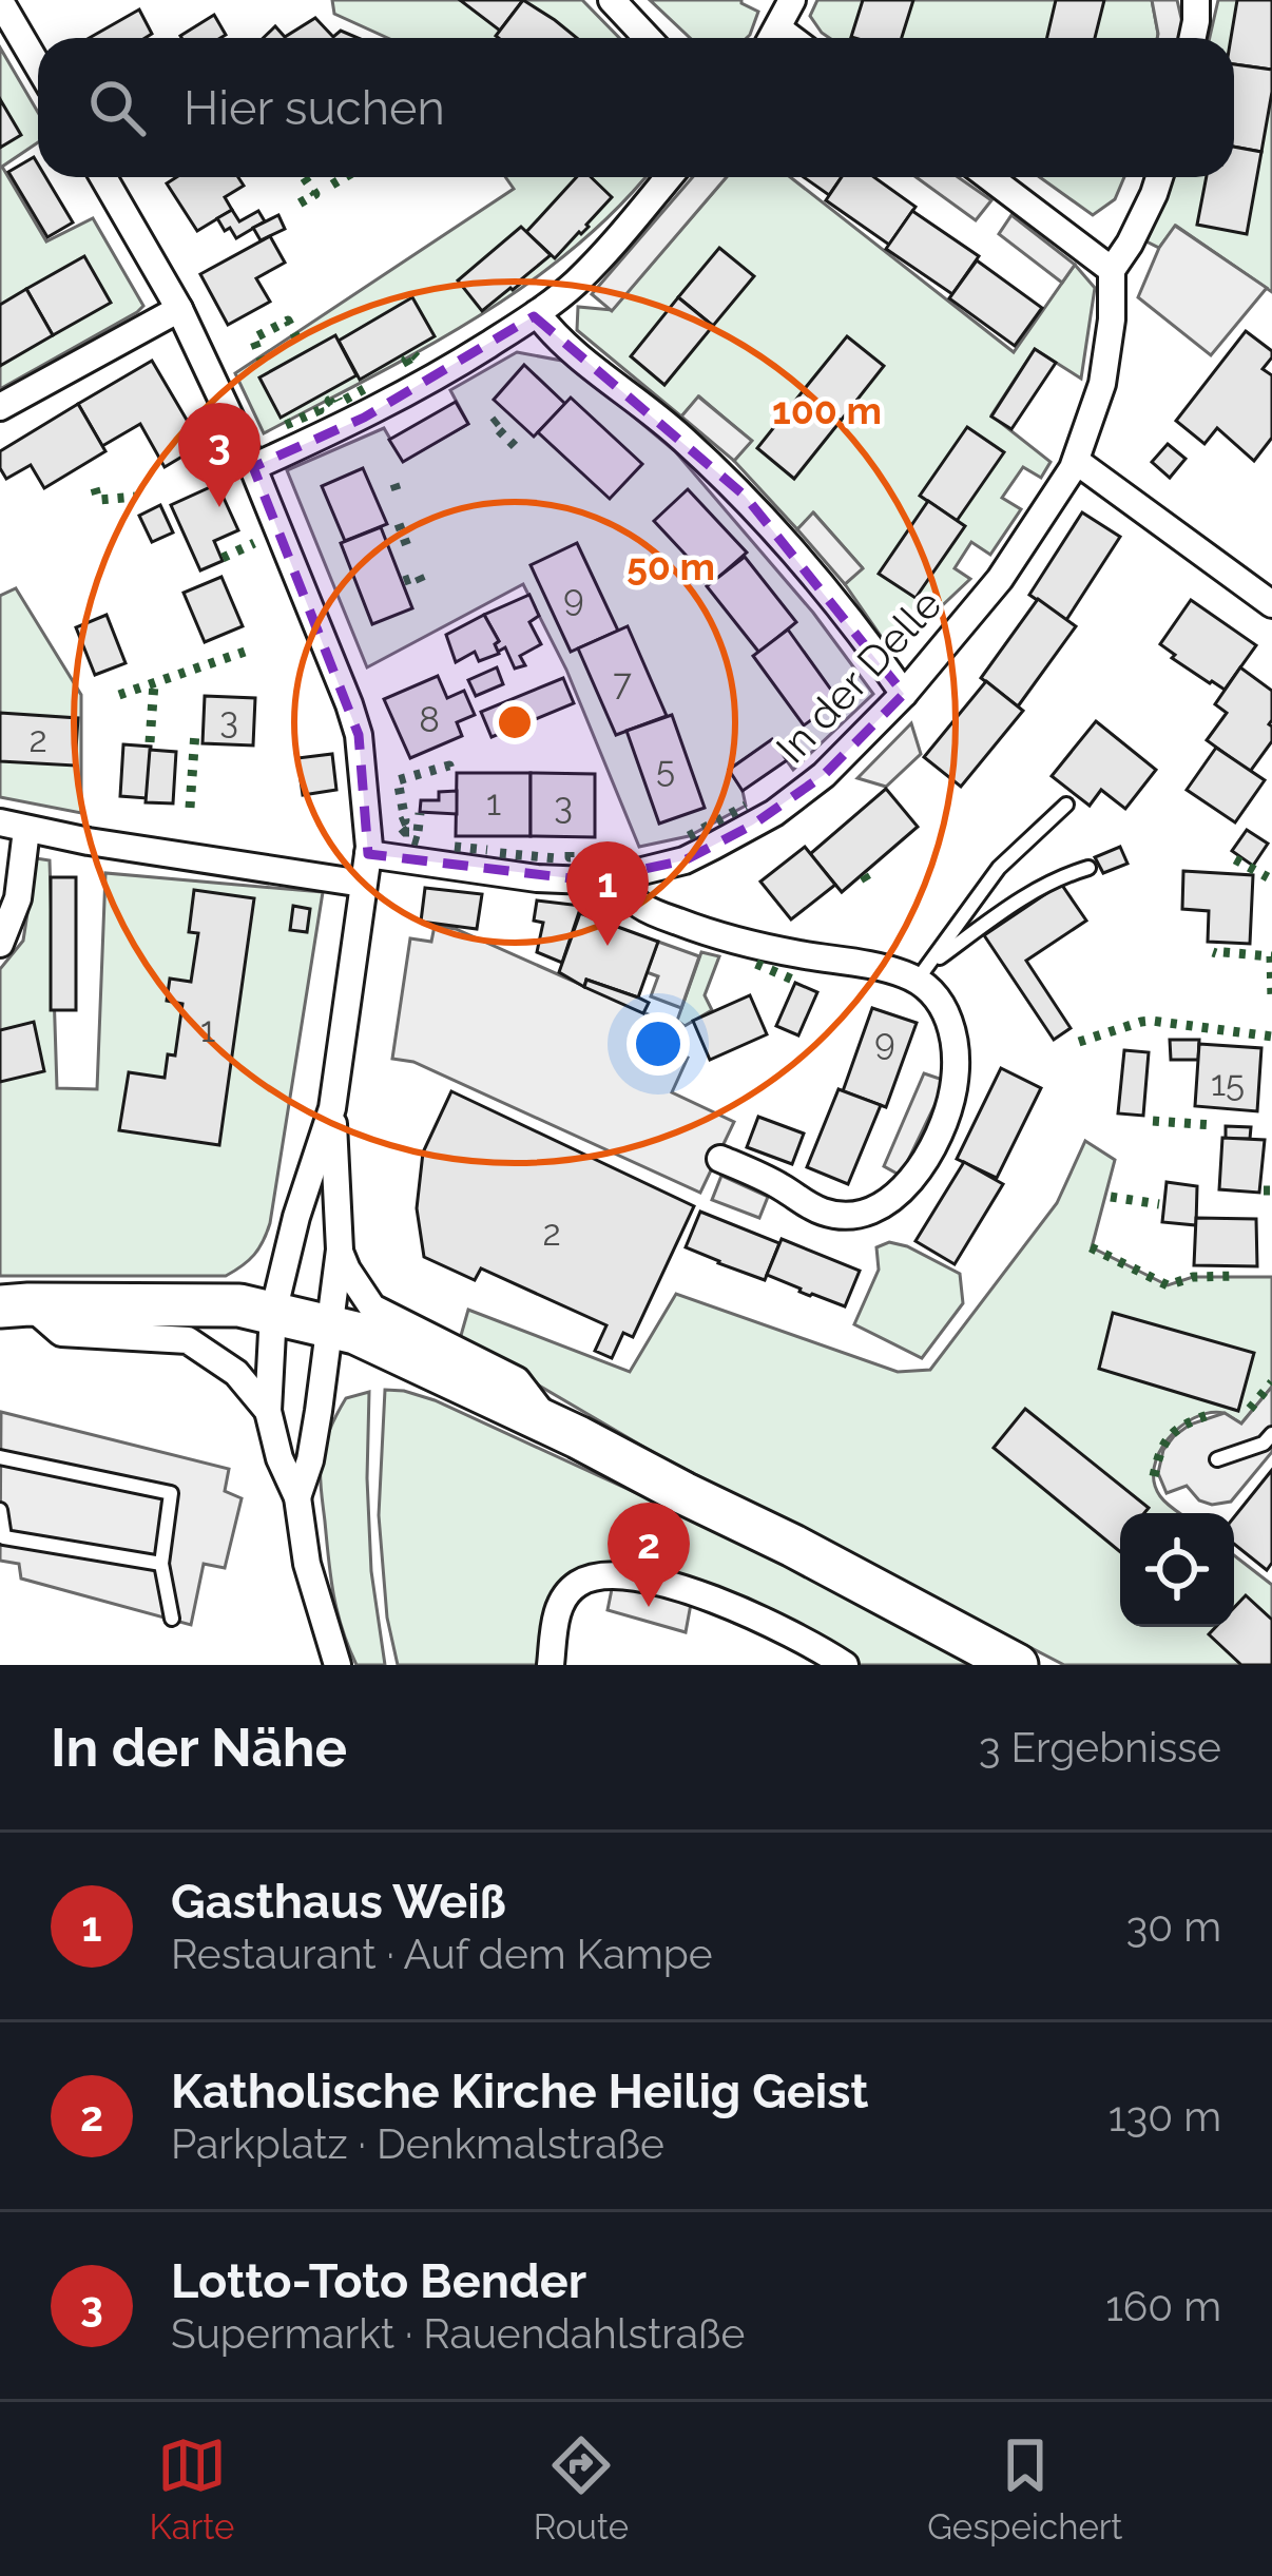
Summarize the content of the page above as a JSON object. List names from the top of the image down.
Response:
{
  "streets": {
    "street": ["In der Delle"]
  },
  "house_numbers": [
    "9",
    "7",
    "8",
    "3",
    "2",
    "5",
    "1",
    "3",
    "1",
    "9",
    "15",
    "2"
  ],
  "page": {
    "search": "Hier suchen",
    "pins": ["3", "1", "2"],
    "heading": ["In der Nähe", "3 Ergebnisse"],
    "list": [
      {
        "mark": "1",
        "name": "Gasthaus Weiß",
        "note": "Restaurant · Auf dem Kampe",
        "value": "30 m"
      },
      {
        "mark": "2",
        "name": "Katholische Kirche Heilig Geist",
        "note": "Parkplatz · Denkmalstraße",
        "value": "130 m"
      },
      {
        "mark": "3",
        "name": "Lotto-Toto Bender",
        "note": "Supermarkt · Rauendahlstraße",
        "value": "160 m"
      }
    ],
    "nav": ["Karte", "Route", "Gespeichert"]
  },
  "rings": ["100 m", "50 m"]
}
